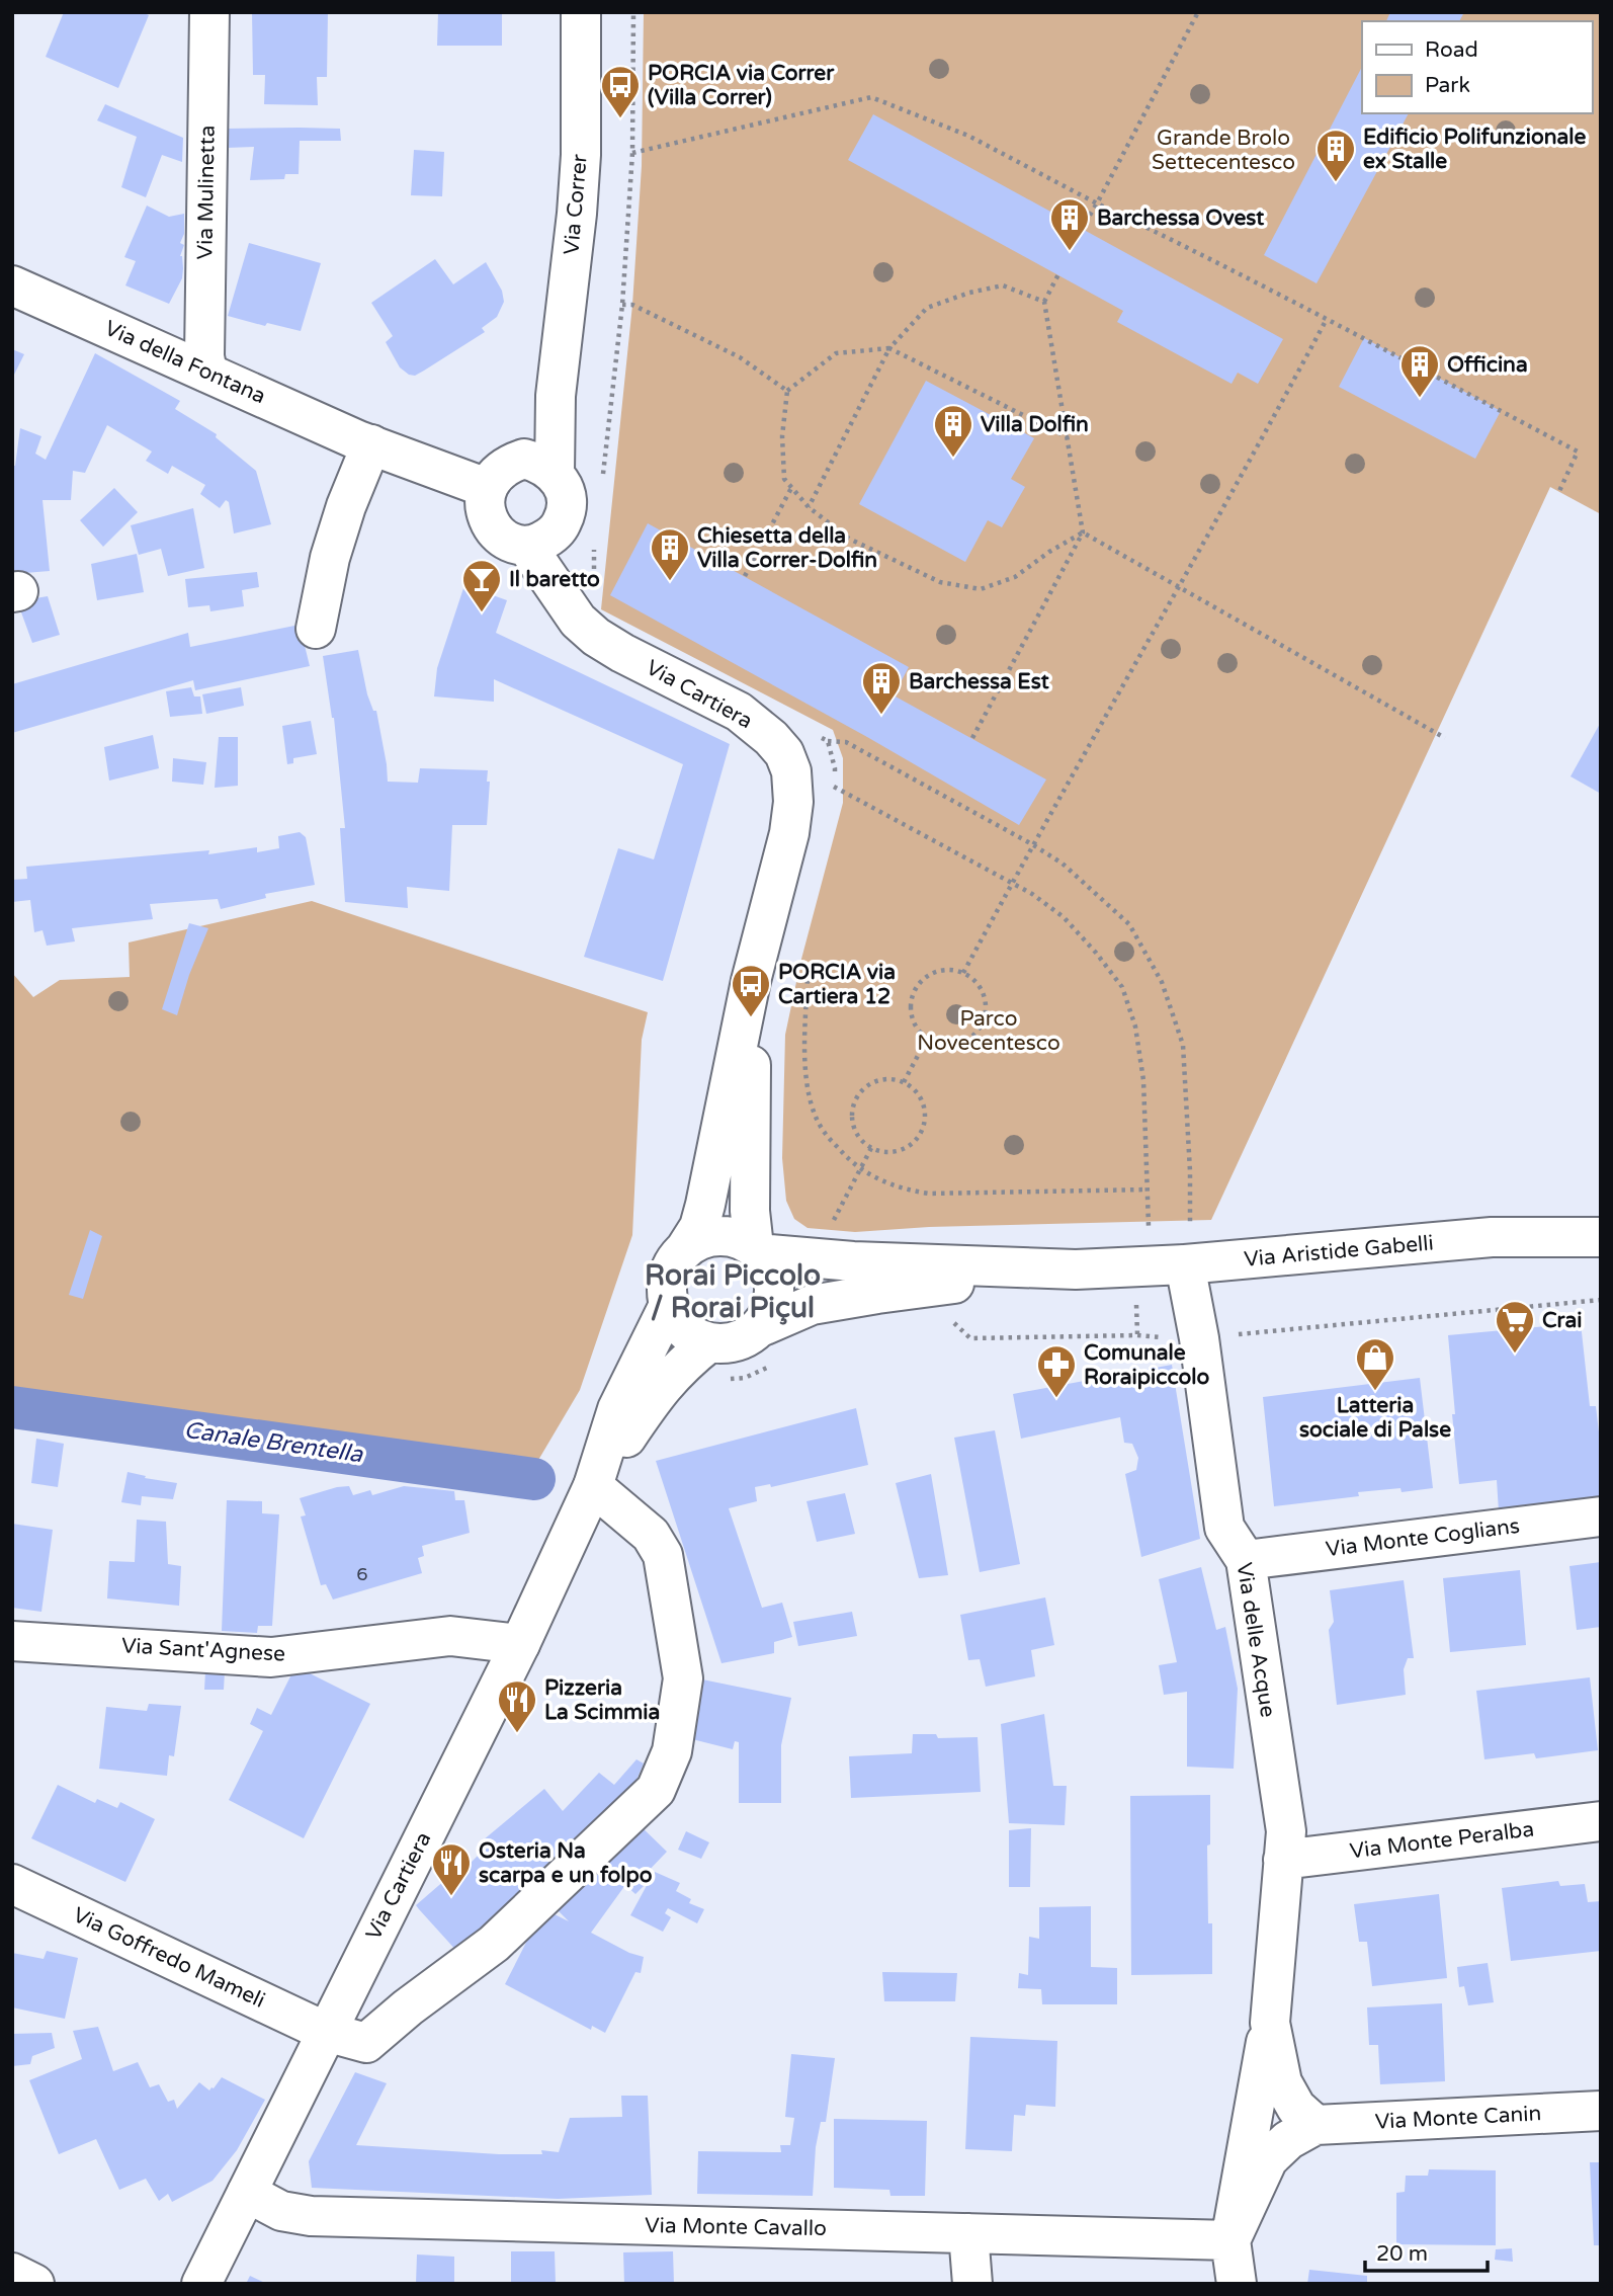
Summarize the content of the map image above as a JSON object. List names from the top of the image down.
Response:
{
  "streets": {
    "street": [
      "Via Mulinetta",
      "Via Correr",
      "Via della Fontana",
      "Via Cartiera",
      "Via Aristide Gabelli",
      "Via Monte Coglians",
      "Via delle Acque",
      "Via Sant'Agnese",
      "Via Monte Peralba",
      "Via Goffredo Mameli",
      "Via Monte Canin",
      "Via Monte Cavallo"
    ]
  },
  "crossings": [
    ["Via Mulinetta", "Via della Fontana"],
    ["Via Correr", "Via della Fontana"],
    ["Via Correr", "Via Cartiera"],
    ["Via della Fontana", "Via Cartiera"],
    ["Via Cartiera", "Via Aristide Gabelli"],
    ["Via Cartiera", "Via Sant'Agnese"],
    ["Via Cartiera", "Via Goffredo Mameli"],
    ["Via Cartiera", "Via Monte Cavallo"],
    ["Via Aristide Gabelli", "Via delle Acque"],
    ["Via Monte Coglians", "Via delle Acque"],
    ["Via delle Acque", "Via Monte Peralba"],
    ["Via delle Acque", "Via Monte Canin"],
    ["Via delle Acque", "Via Monte Cavallo"]
  ],
  "districts": ["Rorai Piccolo / Rorai Piçul"],
  "water": ["Canale Brentella"],
  "parks": ["Grande Brolo Settecentesco", "Parco Novecentesco"],
  "places": {
    "bus stop": ["PORCIA via Correr (Villa Correr)", "PORCIA via Cartiera 12"],
    "building": [
      "Edificio Polifunzionale ex Stalle",
      "Barchessa Ovest",
      "Officina",
      "Villa Dolfin",
      "Chiesetta della Villa Correr-Dolfin",
      "Barchessa Est"
    ],
    "bar": ["Il baretto"],
    "supermarket": ["Crai"],
    "shop": ["Latteria sociale di Palse"],
    "pharmacy": ["Comunale Roraipiccolo"],
    "restaurant": ["Pizzeria La Scimmia", "Osteria Na scarpa e un folpo"]
  },
  "house_numbers": ["6"],
  "legend": ["Road", "Park"],
  "scale_bar": "20 m"
}
